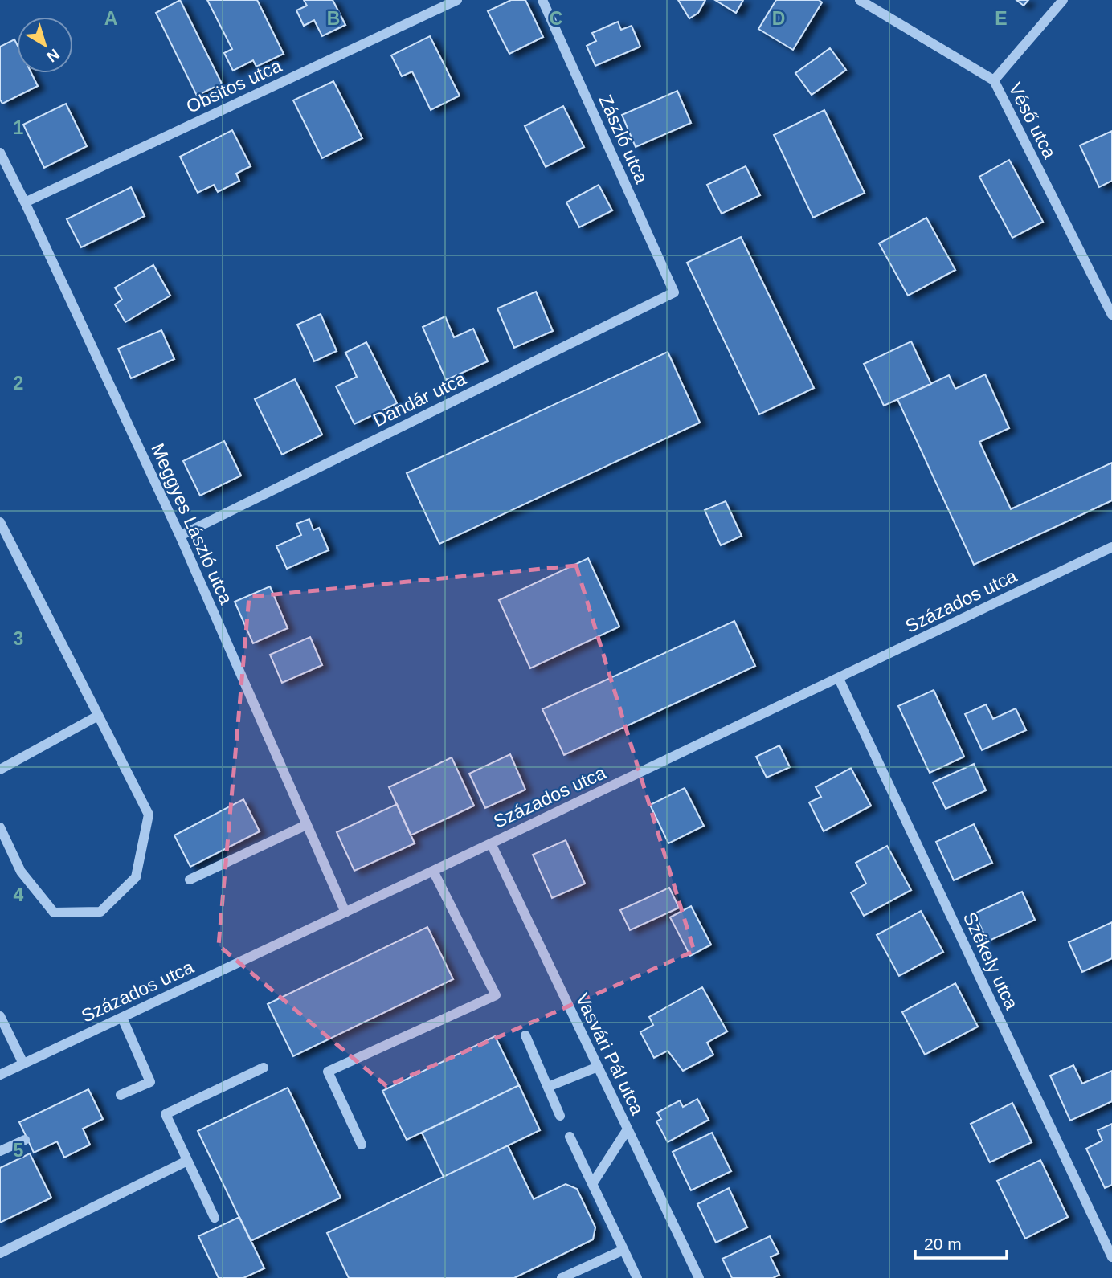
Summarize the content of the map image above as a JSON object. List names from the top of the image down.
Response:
{
  "streets": {
    "street": [
      "Obsitos utca",
      "Véső utca",
      "Zászló utca",
      "Dandár utca",
      "Meggyes László utca",
      "Százados utca",
      "Székely utca",
      "Vasvári Pál utca"
    ]
  },
  "crossings": [
    ["Obsitos utca", "Meggyes László utca"],
    ["Zászló utca", "Dandár utca"],
    ["Dandár utca", "Meggyes László utca"],
    ["Meggyes László utca", "Százados utca"],
    ["Százados utca", "Székely utca"],
    ["Százados utca", "Vasvári Pál utca"]
  ],
  "scale_bar": "20 m",
  "north": "bottom right",
  "grid": {
    "columns": [
      "A",
      "B",
      "C",
      "D",
      "E"
    ],
    "rows": [
      "1",
      "2",
      "3",
      "4",
      "5"
    ]
  }
}
